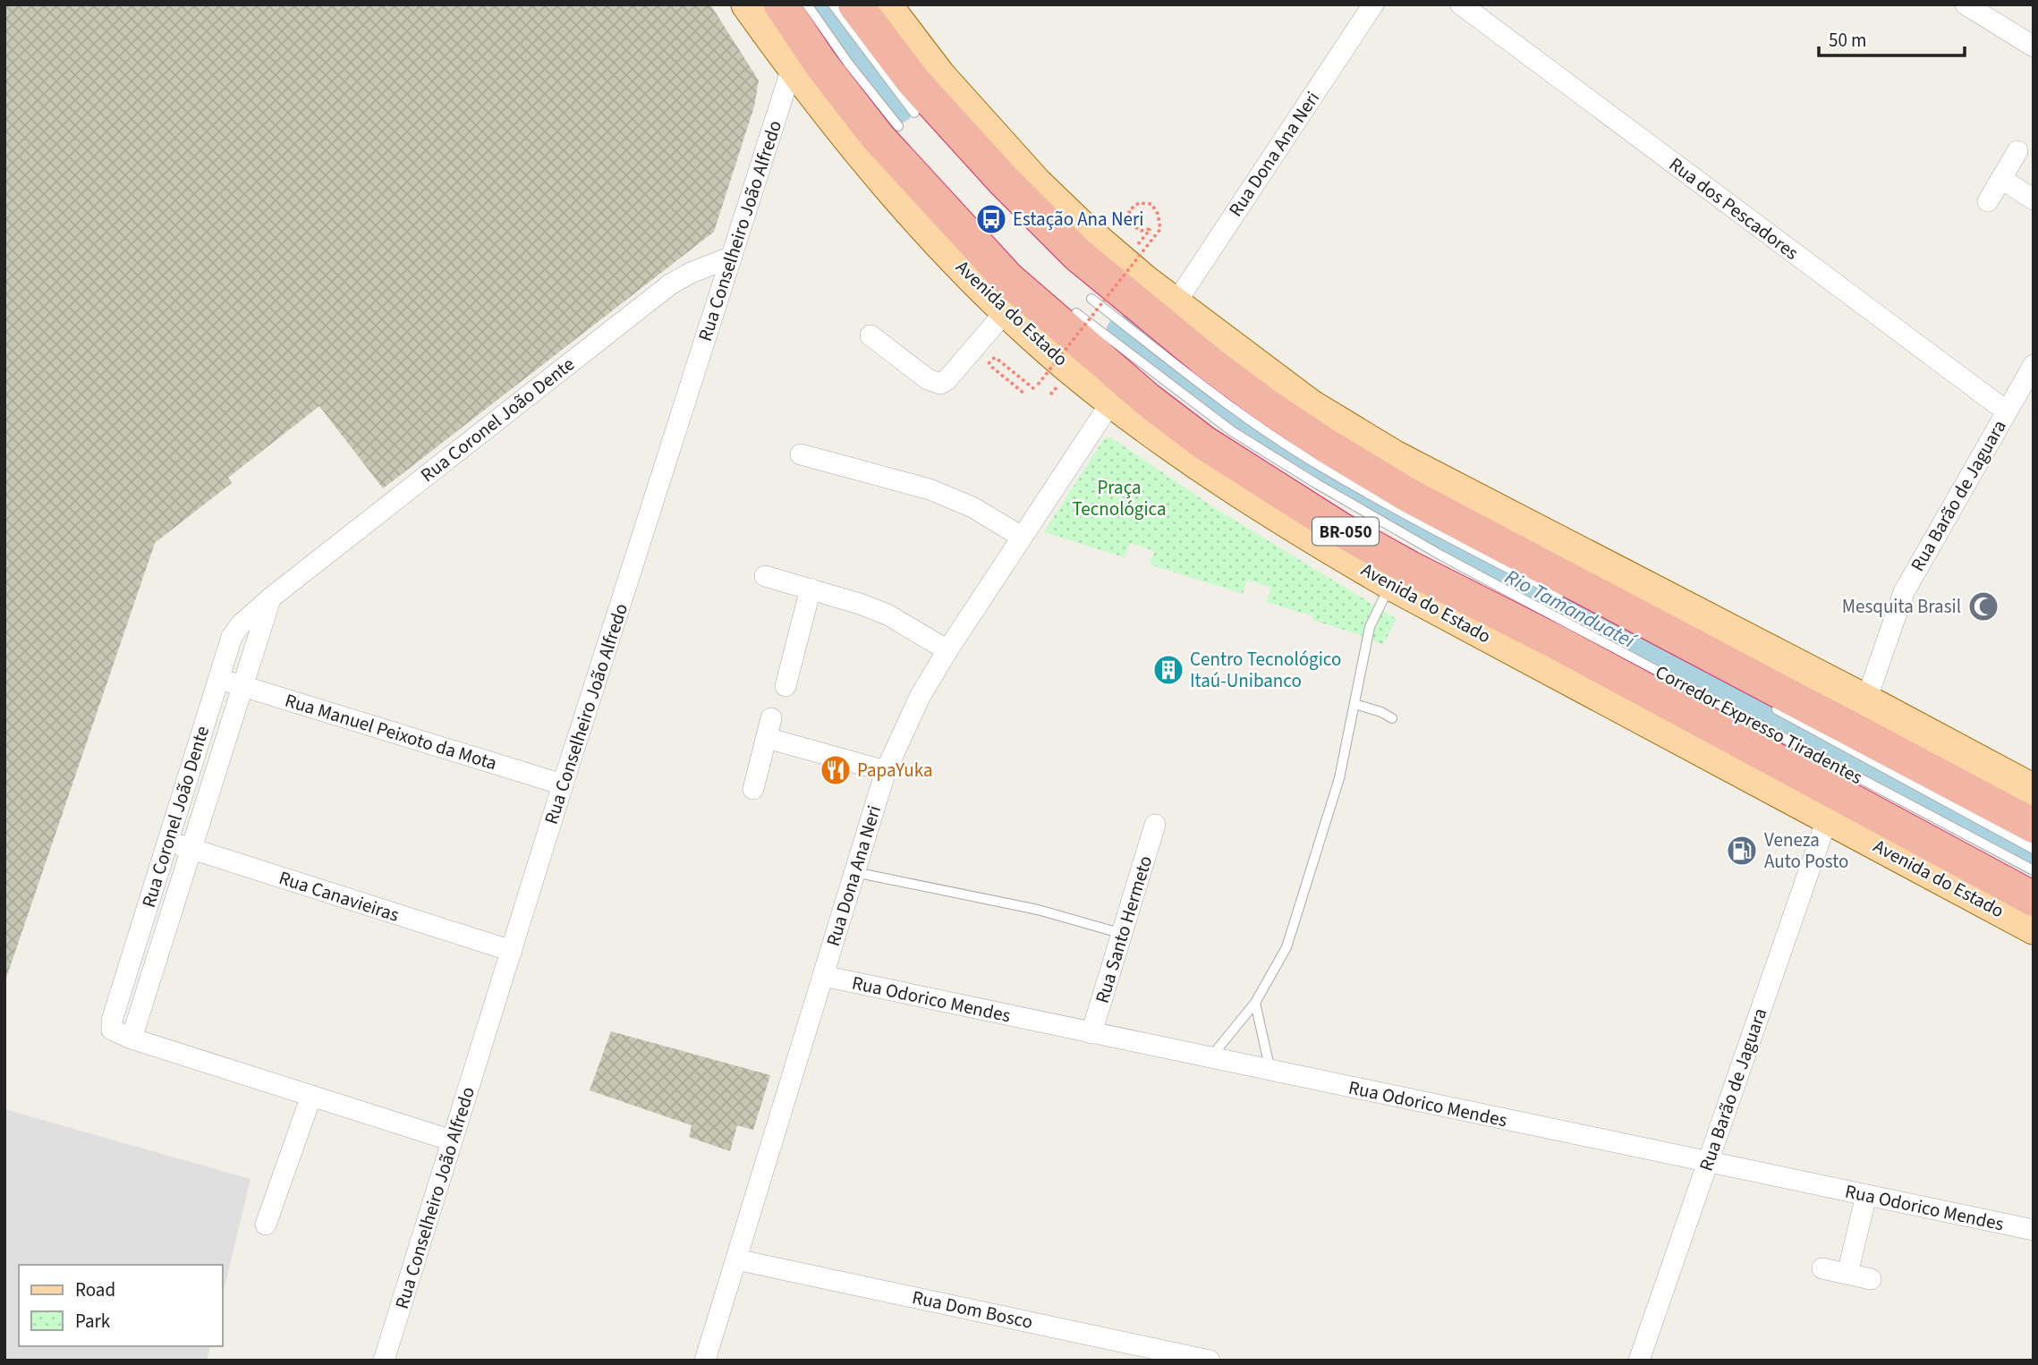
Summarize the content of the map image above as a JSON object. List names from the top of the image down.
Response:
{
  "streets": {
    "highway": ["Avenida do Estado", "BR-050"],
    "street": [
      "Rua Dona Ana Neri",
      "Rua dos Pescadores",
      "Rua Conselheiro João Alfredo",
      "Rua Coronel João Dente",
      "Rua Barão de Jaguara",
      "Rua Manuel Peixoto da Mota",
      "Rua Canavieiras",
      "Rua Santo Hermeto",
      "Rua Odorico Mendes",
      "Rua Dom Bosco"
    ],
    "lane": ["Corredor Expresso Tiradentes"]
  },
  "crossings": [
    ["Rua Dona Ana Neri", "Avenida do Estado"],
    ["Rua Dona Ana Neri", "Rua Odorico Mendes"],
    ["Rua Dona Ana Neri", "Rua Dom Bosco"],
    ["Rua dos Pescadores", "Rua Barão de Jaguara"],
    ["Rua Conselheiro João Alfredo", "Avenida do Estado"],
    ["Rua Conselheiro João Alfredo", "Rua Coronel João Dente"],
    ["Rua Conselheiro João Alfredo", "Rua Manuel Peixoto da Mota"],
    ["Rua Conselheiro João Alfredo", "Rua Canavieiras"],
    ["Avenida do Estado", "Rua Barão de Jaguara"],
    ["Rua Coronel João Dente", "Rua Manuel Peixoto da Mota"],
    ["Rua Coronel João Dente", "Rua Canavieiras"],
    ["Rua Barão de Jaguara", "Rua Odorico Mendes"],
    ["Rua Santo Hermeto", "Rua Odorico Mendes"]
  ],
  "water": ["Rio Tamanduateí"],
  "parks": ["Praça Tecnológica"],
  "places": {
    "bus stop": ["Estação Ana Neri"],
    "mosque": ["Mesquita Brasil"],
    "building": ["Centro Tecnológico Itaú-Unibanco"],
    "restaurant": ["PapaYuka"],
    "fuel station": ["Veneza Auto Posto"]
  },
  "legend": ["Road", "Park"],
  "scale_bar": "50 m"
}
